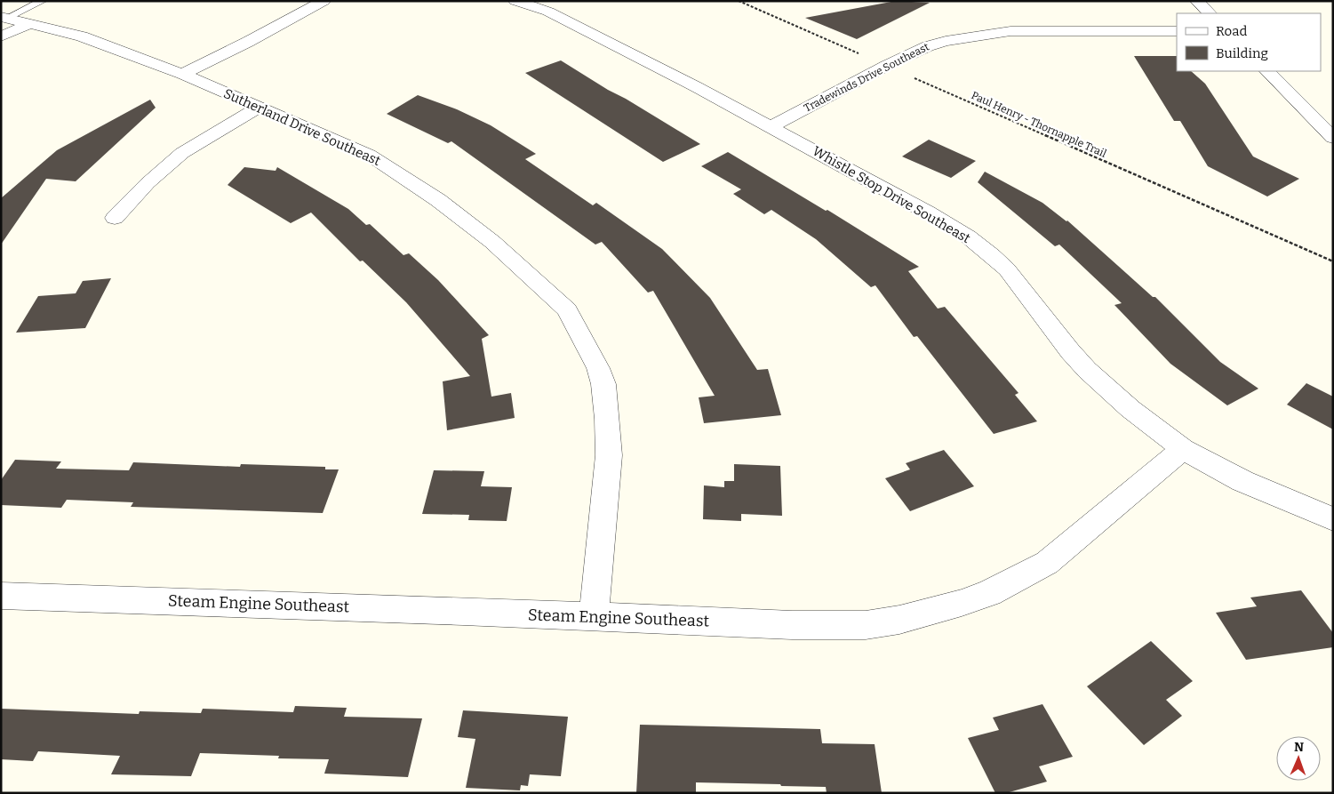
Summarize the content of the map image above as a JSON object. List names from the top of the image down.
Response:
{
  "streets": {
    "street": [
      "Tradewinds Drive Southeast",
      "Sutherland Drive Southeast",
      "Whistle Stop Drive Southeast",
      "Steam Engine Southeast"
    ],
    "path": ["Paul Henry - Thornapple Trail"]
  },
  "crossings": [
    ["Tradewinds Drive Southeast", "Paul Henry - Thornapple Trail"],
    ["Tradewinds Drive Southeast", "Whistle Stop Drive Southeast"],
    ["Sutherland Drive Southeast", "Steam Engine Southeast"],
    ["Whistle Stop Drive Southeast", "Steam Engine Southeast"]
  ],
  "legend": ["Road", "Building"],
  "north": "top"
}
